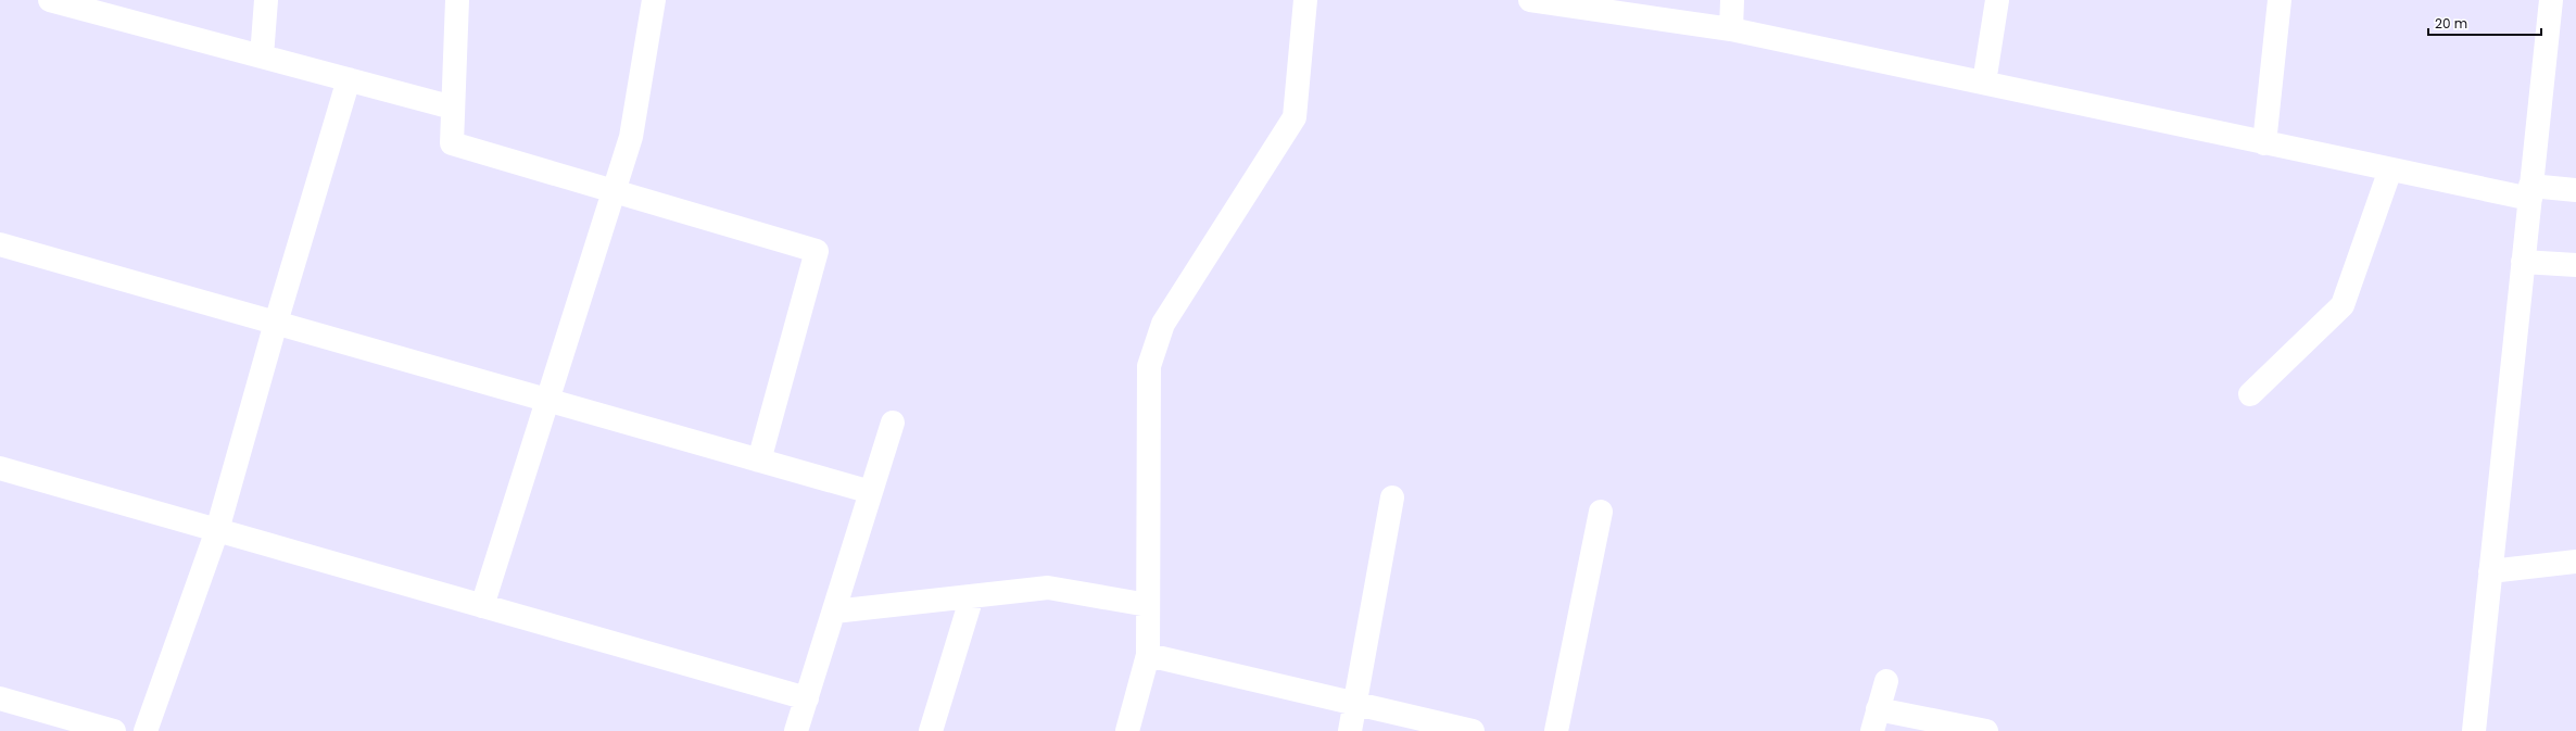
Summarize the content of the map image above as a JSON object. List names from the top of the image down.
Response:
{
  "scale_bar": "20 m"
}
